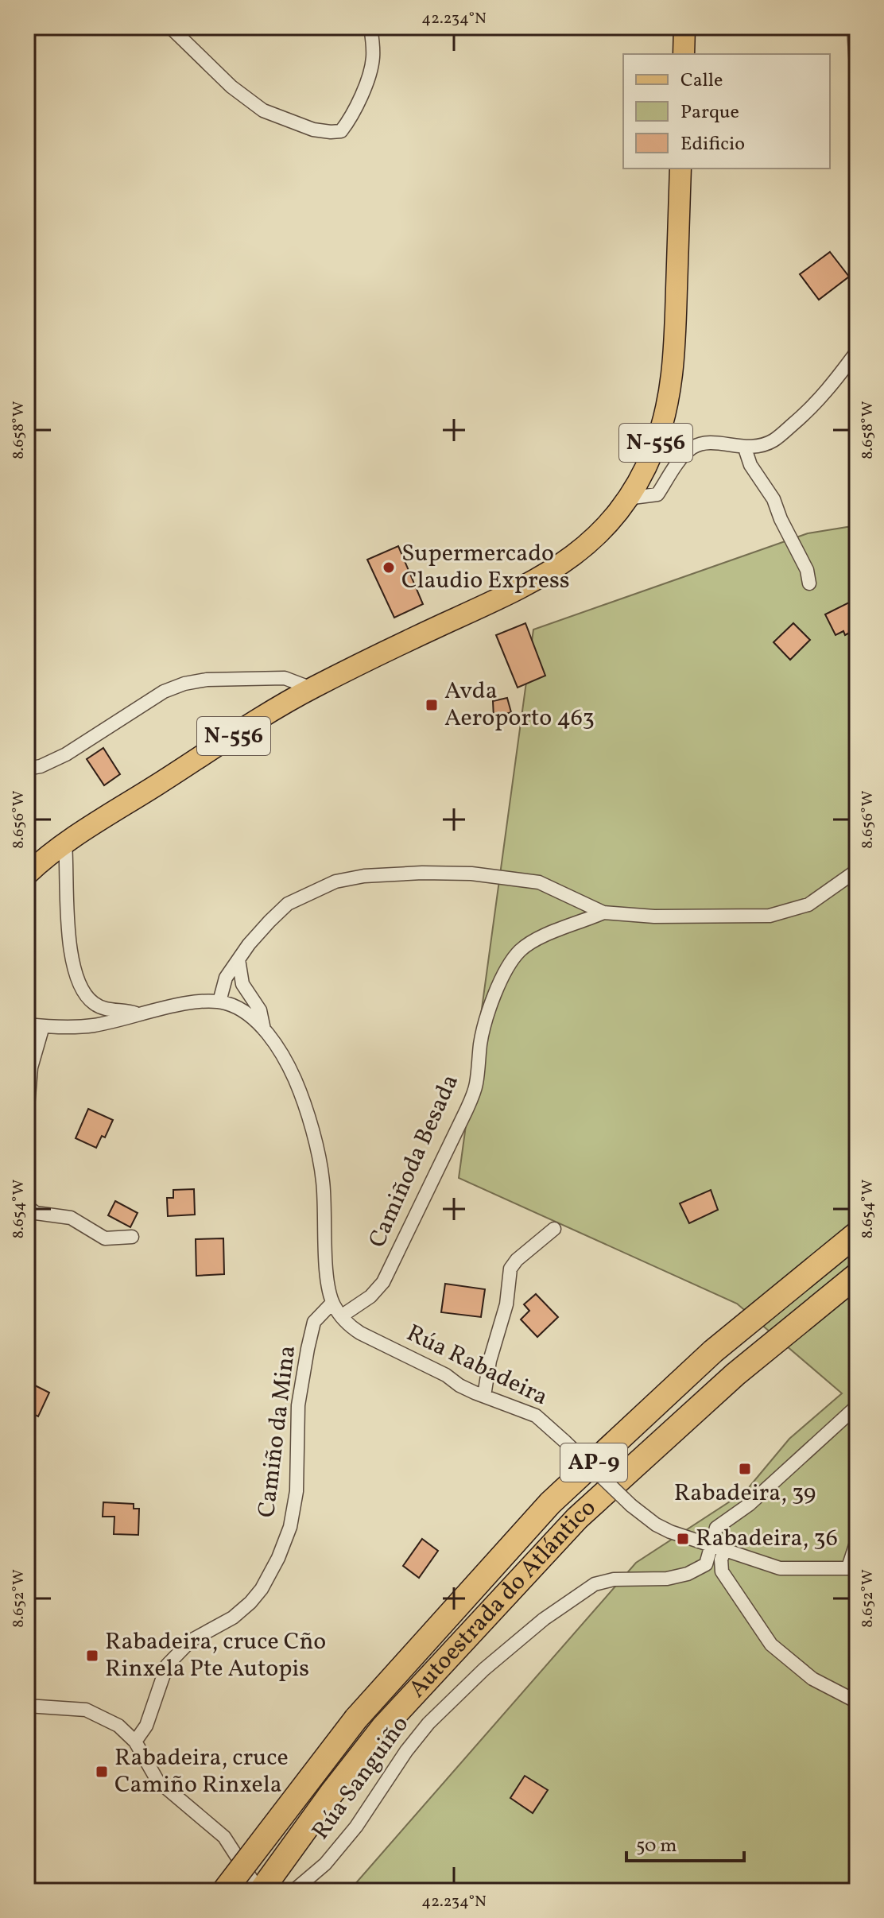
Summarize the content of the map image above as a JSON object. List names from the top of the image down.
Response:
{
  "streets": {
    "highway": ["AP-9", "Autoestrada do Atlántico"],
    "main road": ["N-556"],
    "street": [
      "Camiñoda Besada",
      "Rúa Rabadeira",
      "Camiño da Mina",
      "Rúa Sanguiño"
    ]
  },
  "crossings": [
    ["N-556", "Rúa Rabadeira"],
    ["Camiñoda Besada", "Rúa Rabadeira"],
    ["Rúa Rabadeira", "Camiño da Mina"],
    ["Rúa Rabadeira", "Rúa Sanguiño"]
  ],
  "places": {
    "other": ["Supermercado Claudio Express"],
    "transit": [
      "Avda Aeroporto 463",
      "Rabadeira, 39",
      "Rabadeira, 36",
      "Rabadeira, cruce Cño Rinxela Pte Autopis",
      "Rabadeira, cruce Camiño Rinxela"
    ]
  },
  "legend": ["Calle", "Parque", "Edificio"],
  "scale_bar": "50 m",
  "coordinates": [
    "42.234°N",
    "8.658°W",
    "8.656°W",
    "8.654°W",
    "8.652°W"
  ]
}
